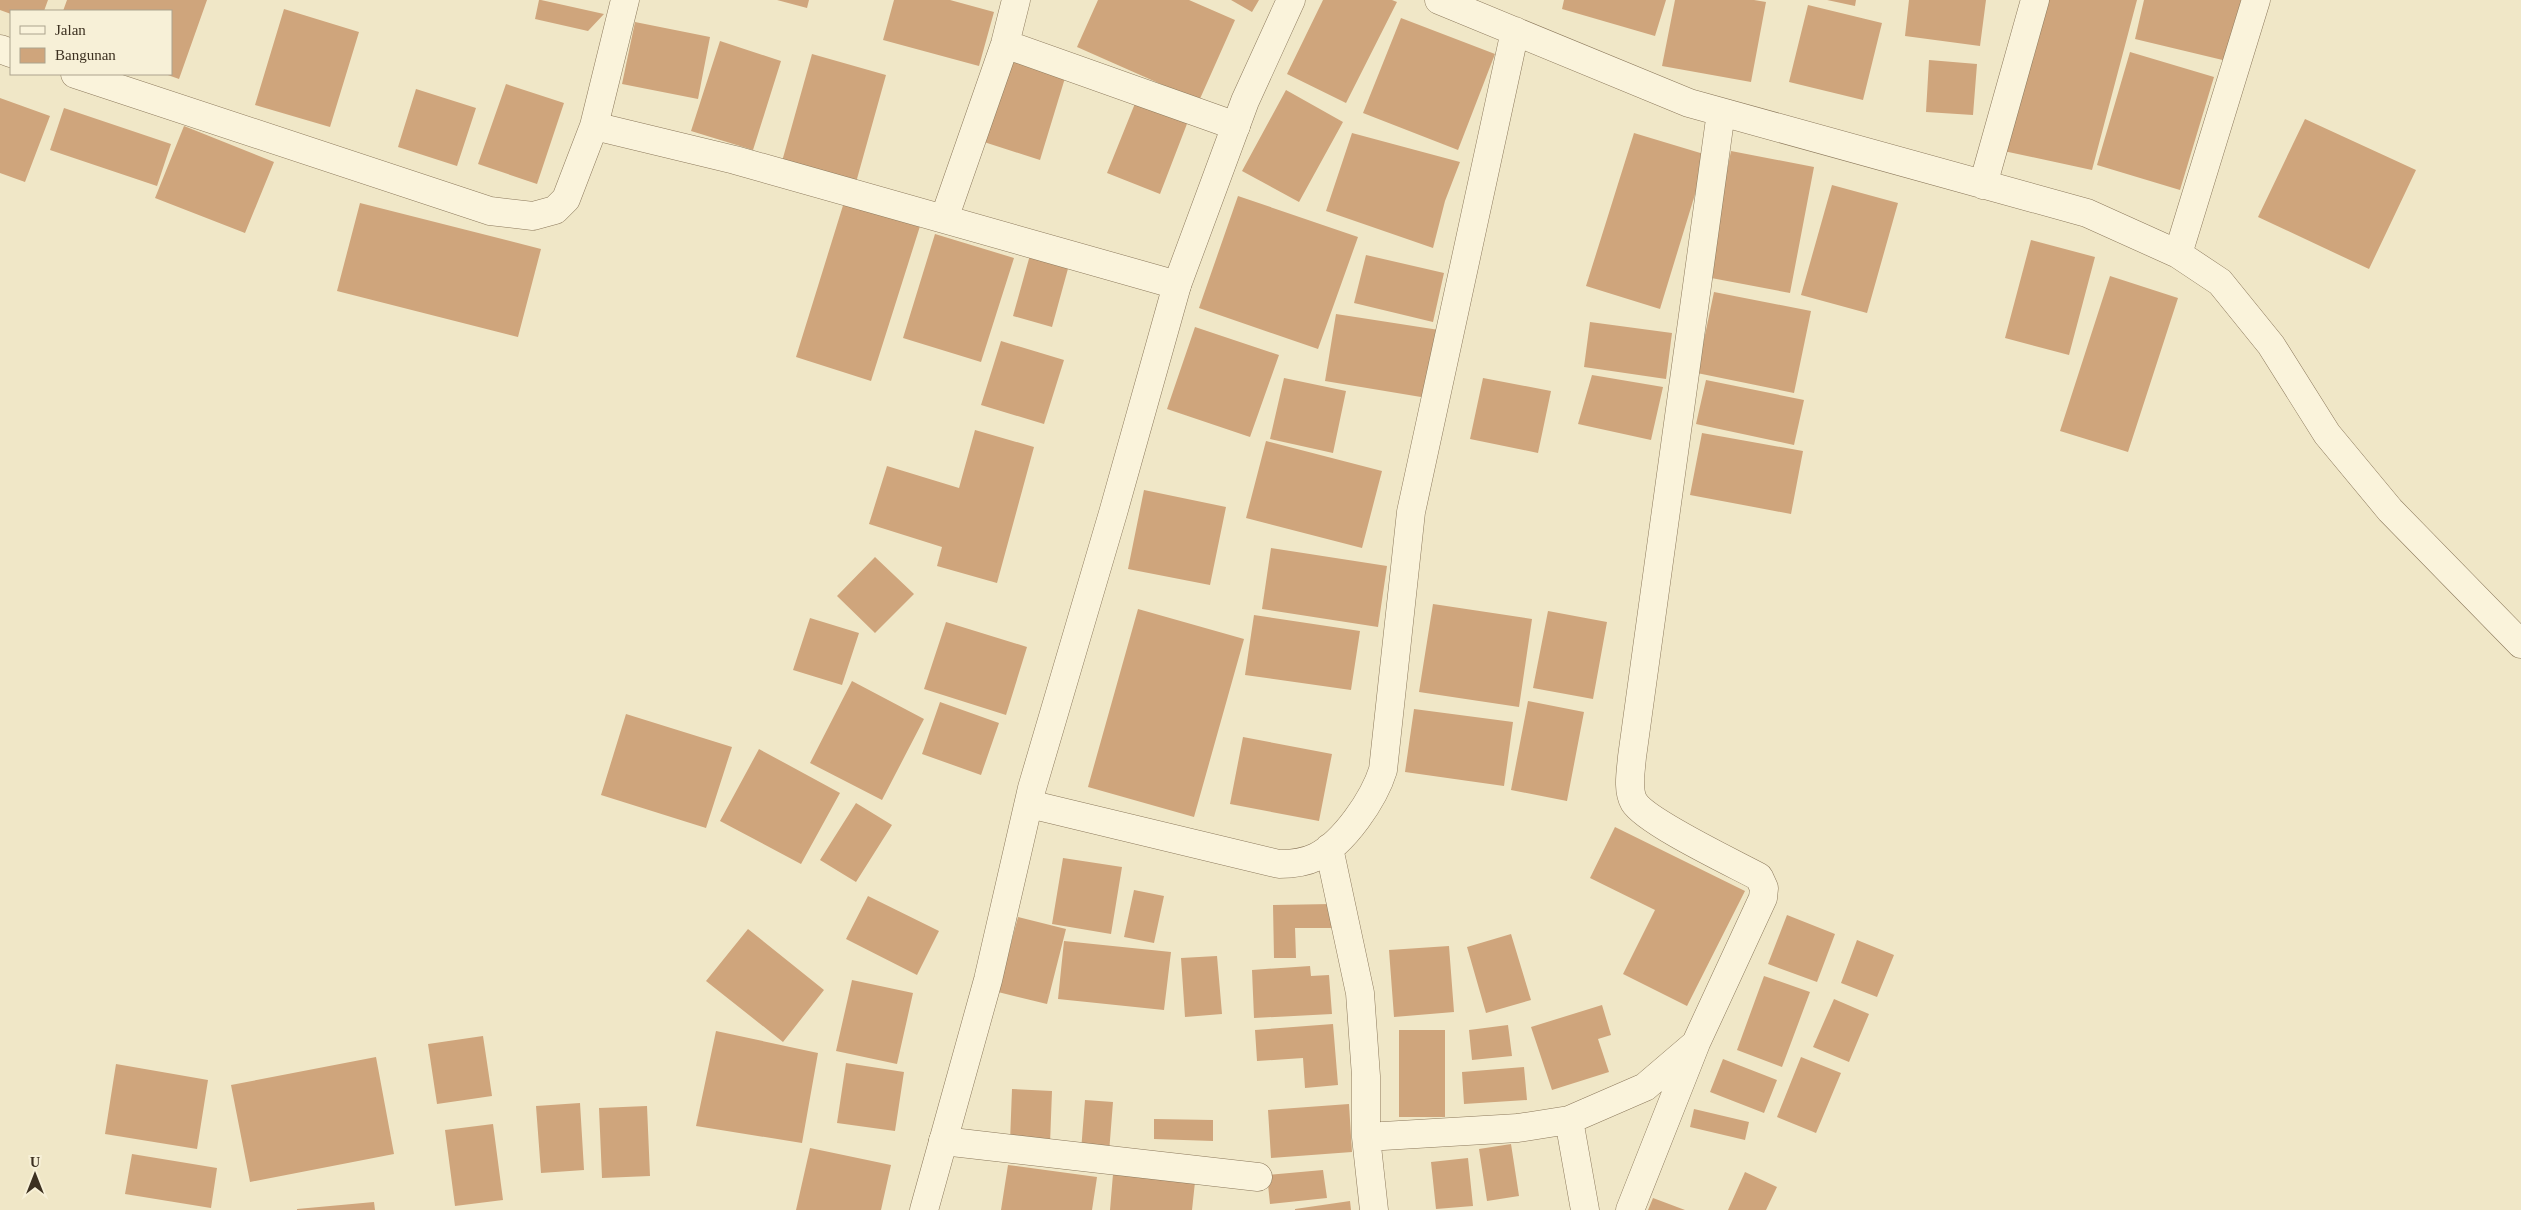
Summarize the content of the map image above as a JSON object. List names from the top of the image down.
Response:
{
  "legend": ["Jalan", "Bangunan"],
  "north": "top"
}
